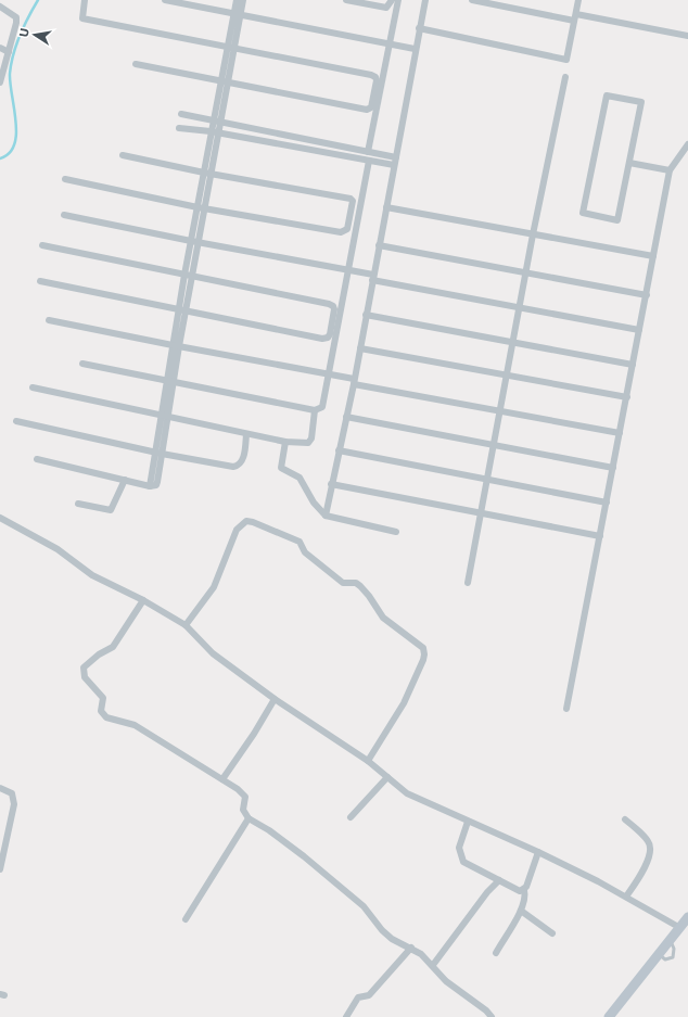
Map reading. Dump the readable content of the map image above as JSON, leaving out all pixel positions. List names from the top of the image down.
{
  "north": "left"
}
